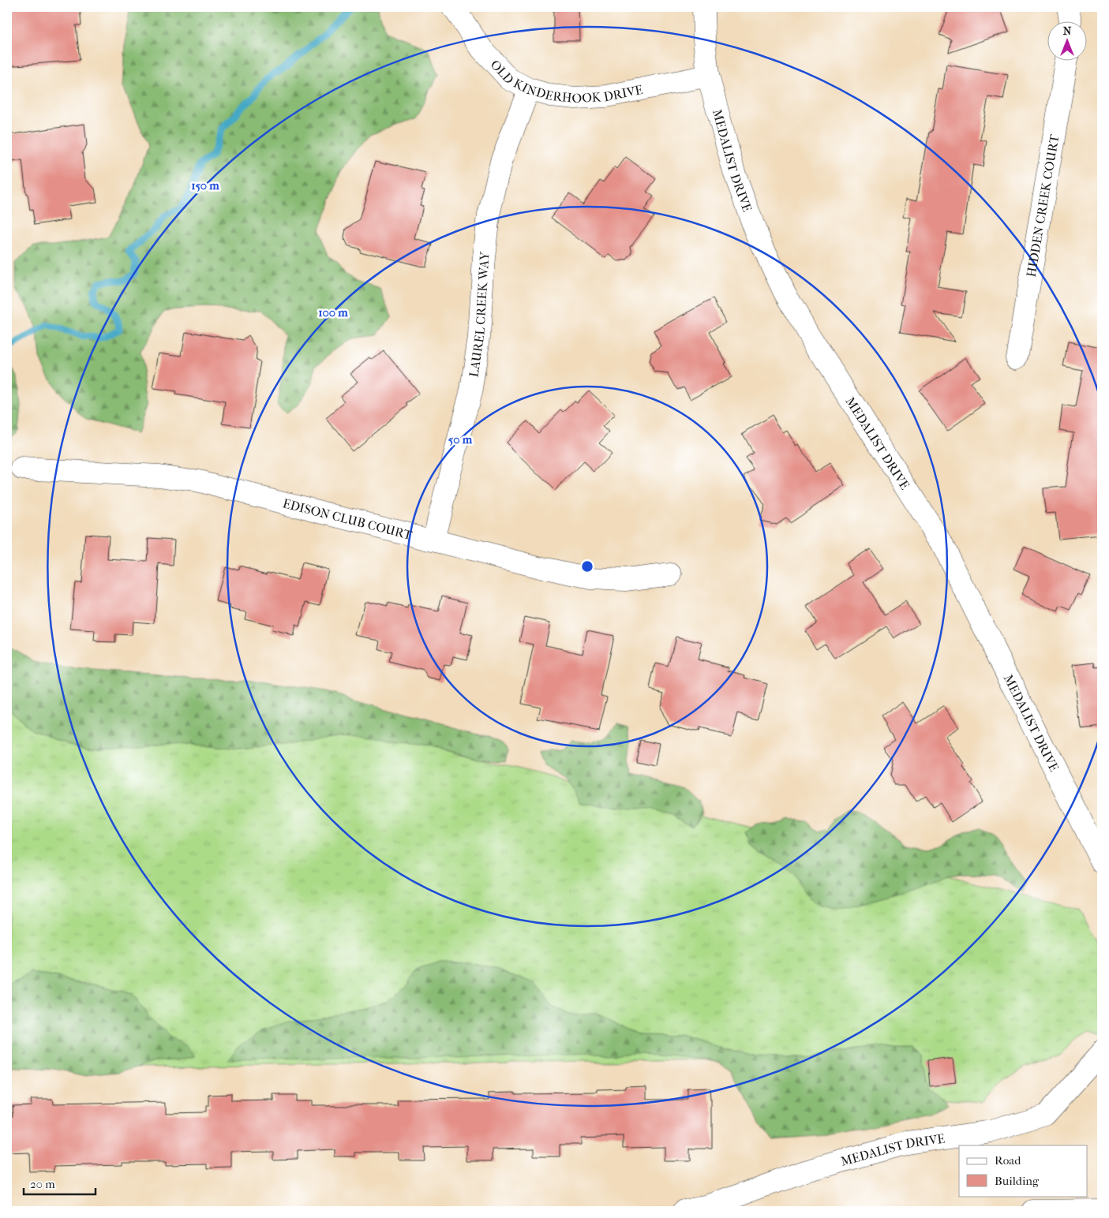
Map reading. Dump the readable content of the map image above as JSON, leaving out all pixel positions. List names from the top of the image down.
{
  "streets": {
    "street": [
      "OLD KINDERHOOK DRIVE",
      "MEDALIST DRIVE",
      "HIDDEN CREEK COURT",
      "LAUREL CREEK WAY",
      "EDISON CLUB COURT"
    ]
  },
  "crossings": [
    ["OLD KINDERHOOK DRIVE", "MEDALIST DRIVE"],
    ["OLD KINDERHOOK DRIVE", "LAUREL CREEK WAY"],
    ["LAUREL CREEK WAY", "EDISON CLUB COURT"]
  ],
  "legend": ["Road", "Building"],
  "scale_bar": "20 m",
  "north": "top",
  "rings": ["150 m", "100 m", "50 m"]
}
